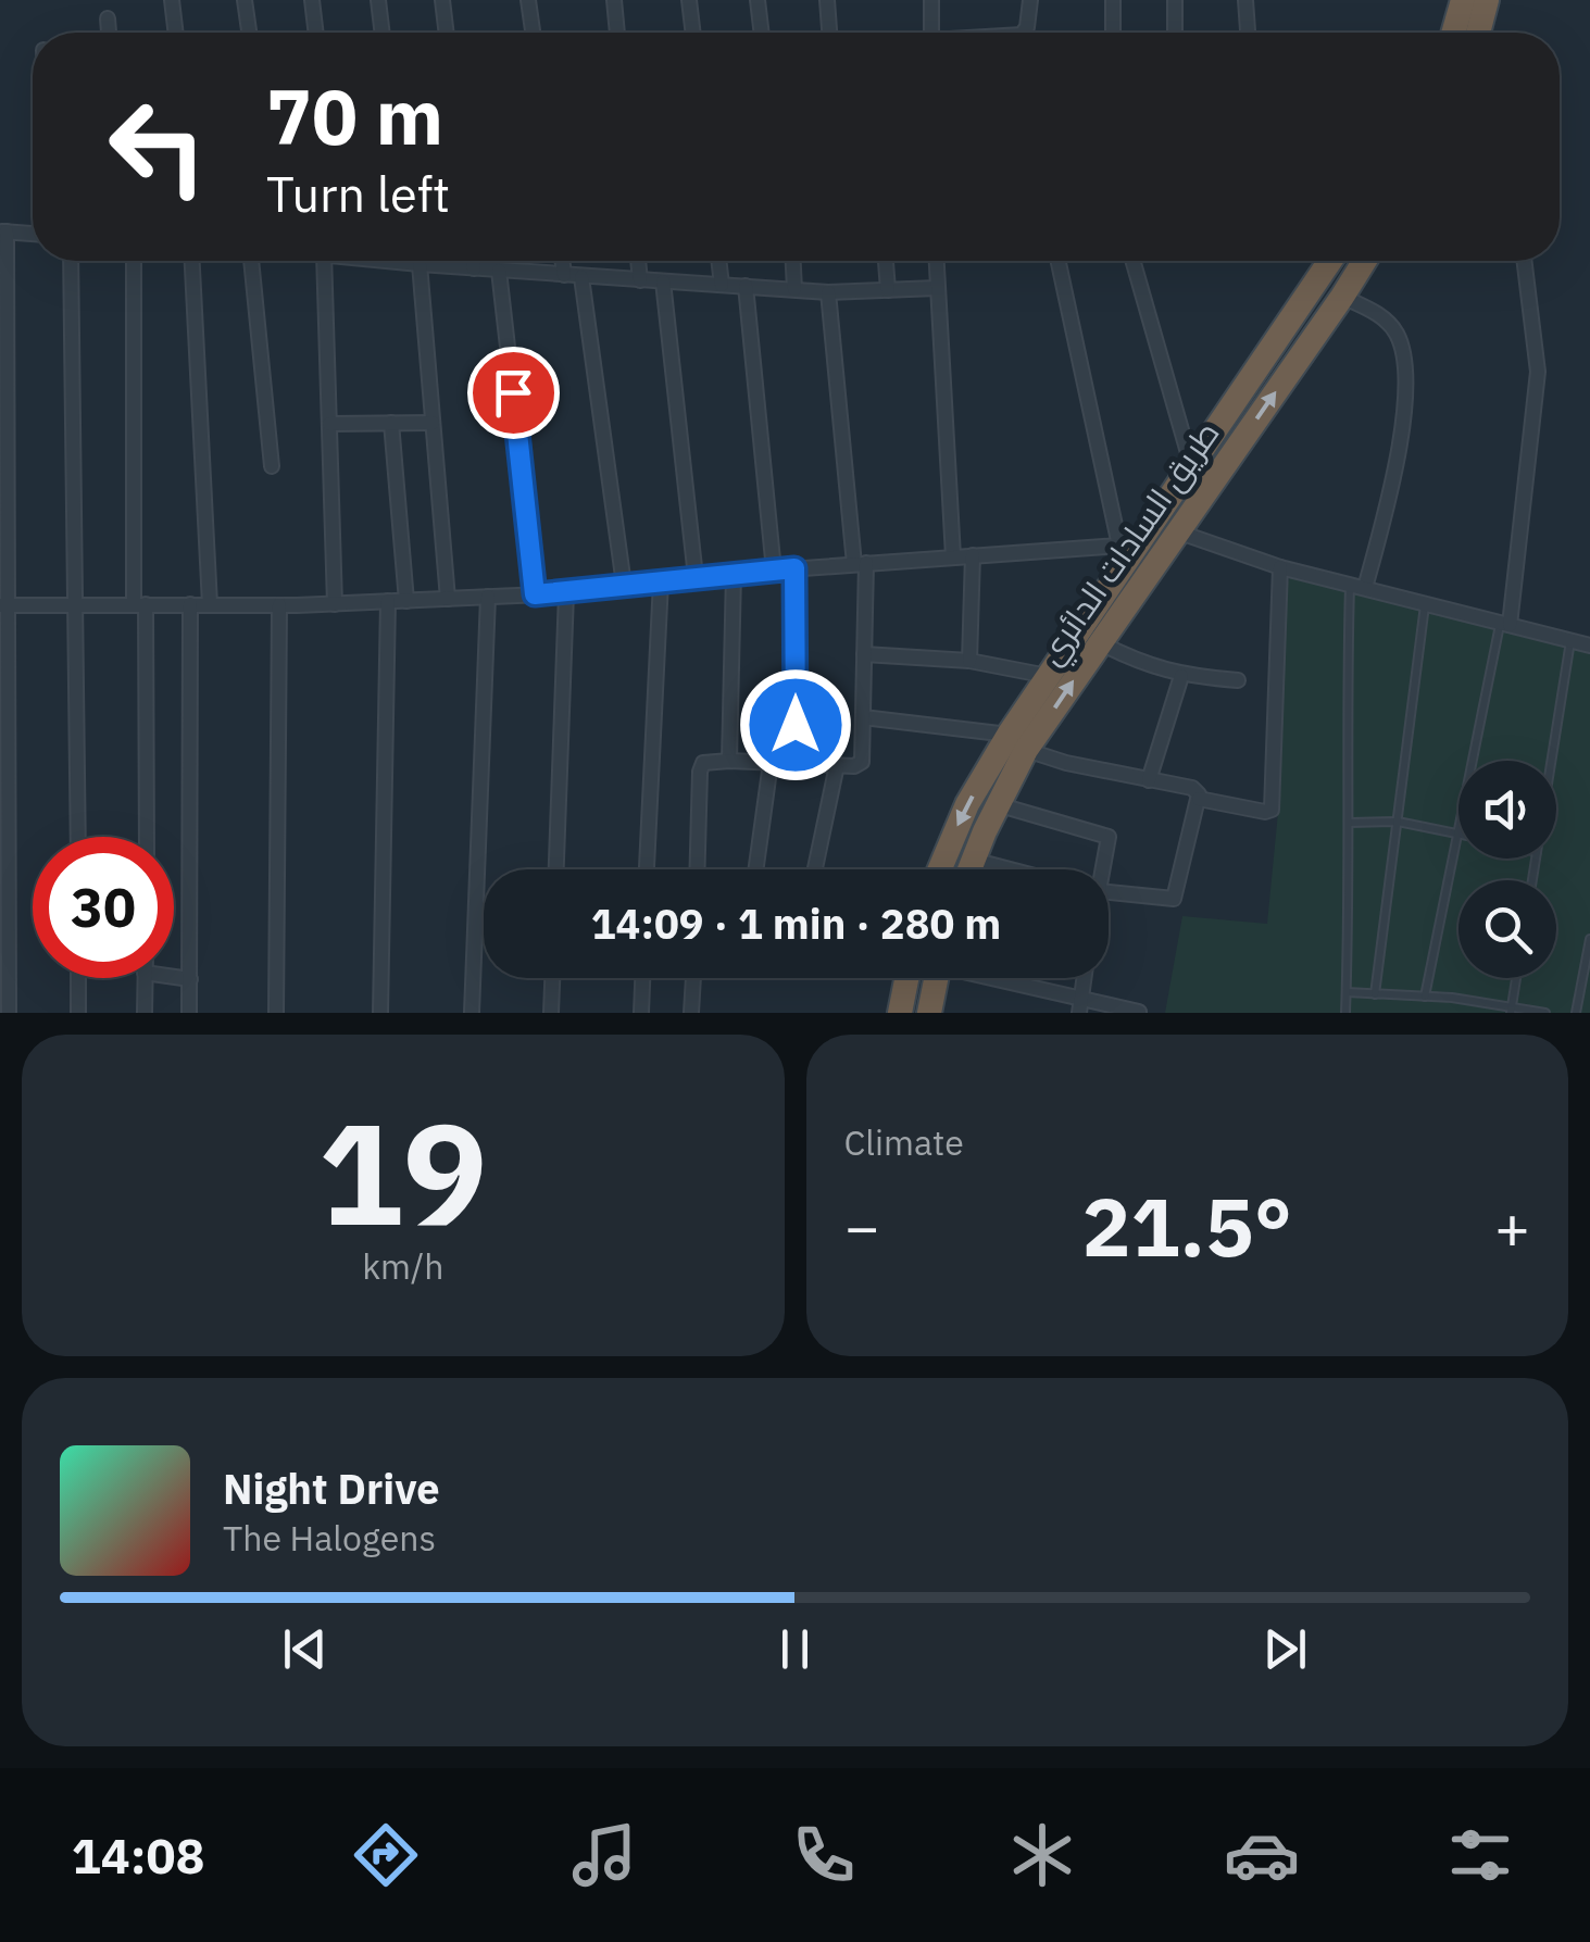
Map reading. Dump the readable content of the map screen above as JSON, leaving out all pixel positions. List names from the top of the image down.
{
  "streets": {
    "highway": ["طريق السادات الدائري"]
  },
  "page": {
    "turn": ["70 m", "Turn left"],
    "limit": "30",
    "trip": "14:09 · 1 min · 280 m",
    "tile": [
      ["19", "km/h"],
      "Climate"
    ],
    "heat": ["−", "21.5°", "+"],
    "song": ["Night Drive", "The Halogens"],
    "tabs": "14:08"
  }
}
